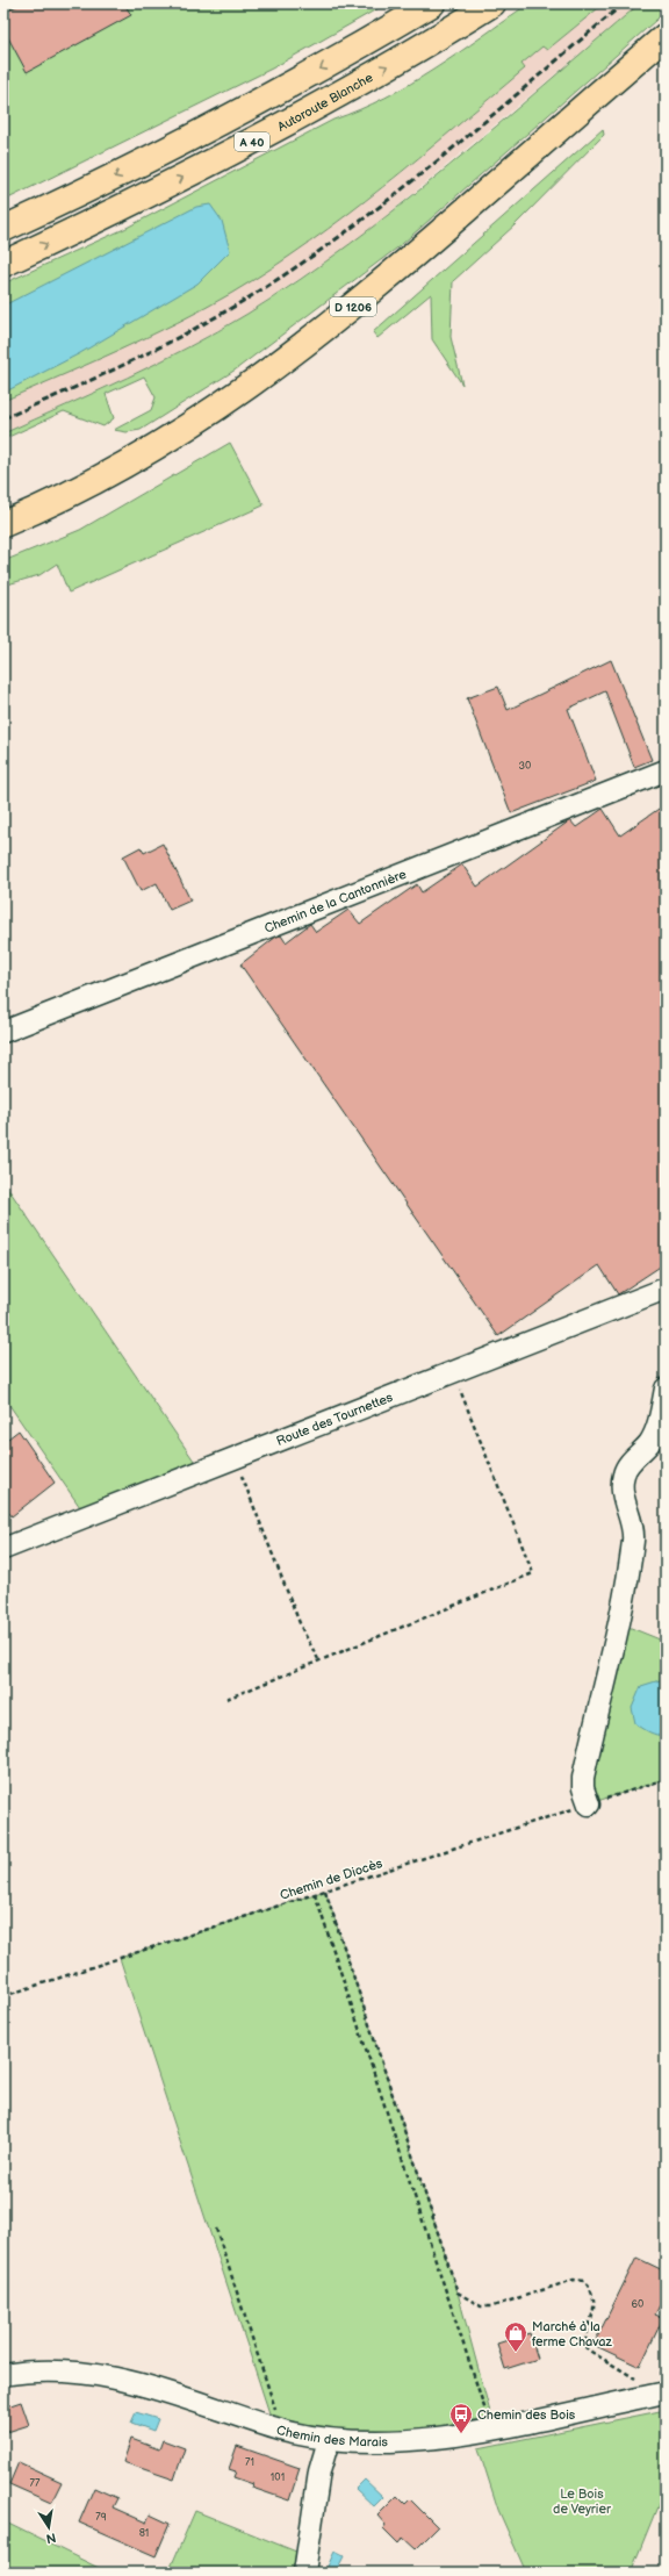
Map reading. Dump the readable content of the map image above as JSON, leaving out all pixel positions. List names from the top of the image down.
{
  "streets": {
    "main road": ["Autoroute Blanche", "A 40", "D 1206"],
    "street": ["Chemin de la Cantonnière", "Route des Tournettes", "Chemin des Marais"],
    "path": ["Chemin de Diocès"]
  },
  "parks": ["Le Bois de Veyrier"],
  "places": {
    "shop": ["Marché à la ferme Chavaz"],
    "bus stop": ["Chemin des Bois"]
  },
  "house_numbers": [
    "30",
    "60",
    "71",
    "101",
    "77",
    "79",
    "81"
  ],
  "north": "bottom"
}
